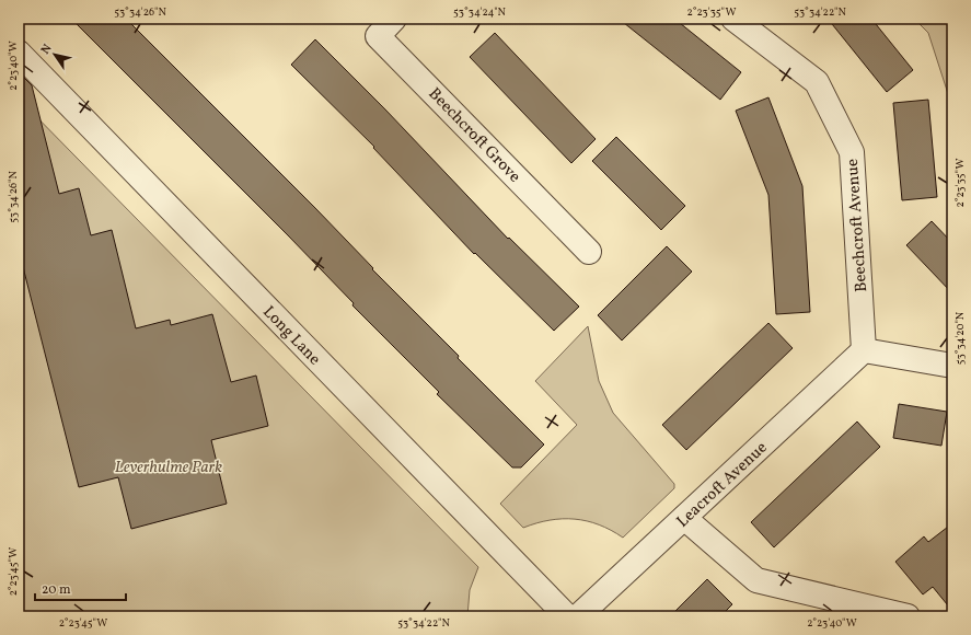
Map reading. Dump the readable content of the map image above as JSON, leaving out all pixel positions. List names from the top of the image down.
{
  "streets": {
    "street": [
      "Beechcroft Grove",
      "Beechcroft Avenue",
      "Long Lane",
      "Leacroft Avenue"
    ]
  },
  "crossings": [
    ["Beechcroft Avenue", "Leacroft Avenue"]
  ],
  "parks": ["Leverhulme Park"],
  "scale_bar": "20 m",
  "north": "top left",
  "coordinates": [
    "53°34'26\"N",
    "53°34'24\"N",
    "2°23'35\"W",
    "53°34'22\"N",
    "2°23'40\"W",
    "53°34'20\"N",
    "2°23'45\"W"
  ]
}
